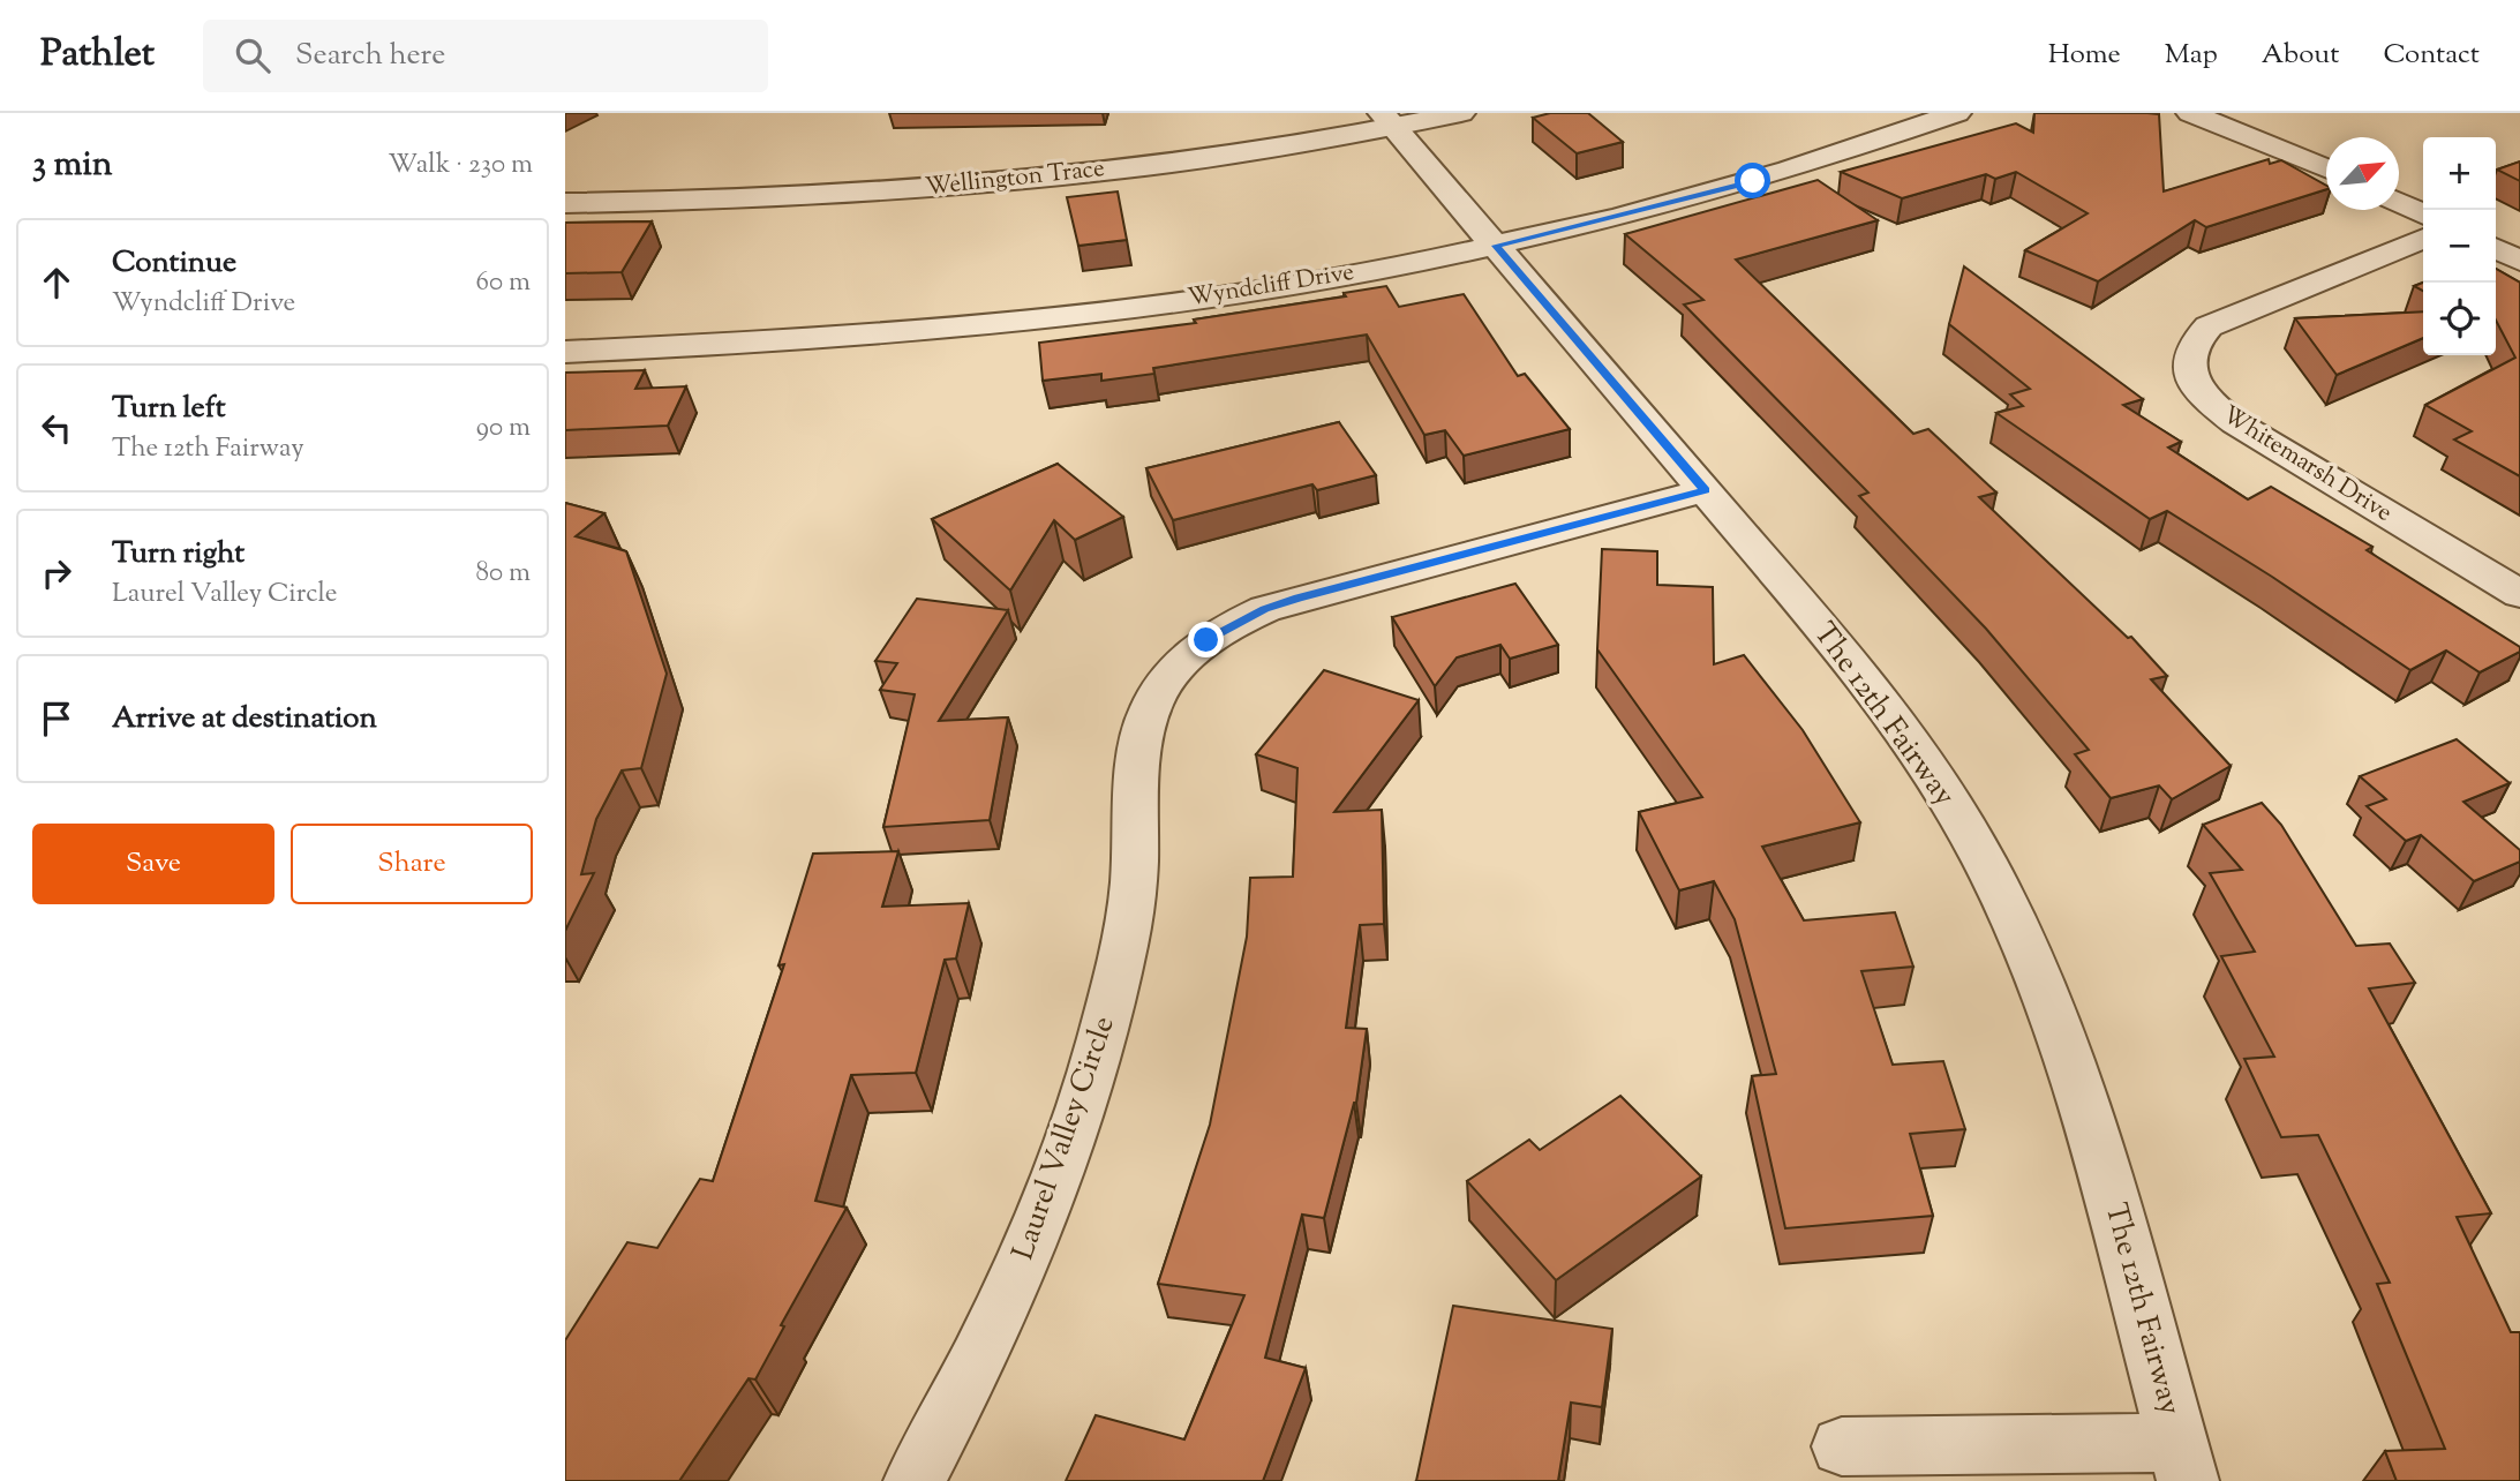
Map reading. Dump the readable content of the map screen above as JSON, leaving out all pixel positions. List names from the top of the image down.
{
  "streets": {
    "street": [
      "Wellington Trace",
      "Wyndcliff Drive",
      "Whitemarsh Drive",
      "The 12th Fairway",
      "Laurel Valley Circle"
    ]
  },
  "crossings": [
    ["Wellington Trace", "The 12th Fairway"],
    ["Wyndcliff Drive", "The 12th Fairway"],
    ["The 12th Fairway", "Laurel Valley Circle"]
  ],
  "north": "top right",
  "page": {
    "header": "Pathlet",
    "search": "Search here",
    "nav": [
      "Home",
      "Map",
      "About",
      "Contact"
    ],
    "heading": ["3 min", "Walk · 230 m"],
    "map_buttons": ["+", "−"],
    "list": [
      ["Continue", "Wyndcliff Drive", "60 m"],
      ["Turn left", "The 12th Fairway", "90 m"],
      ["Turn right", "Laurel Valley Circle", "80 m"],
      "Arrive at destination"
    ],
    "buttons": ["Save", "Share"]
  }
}
